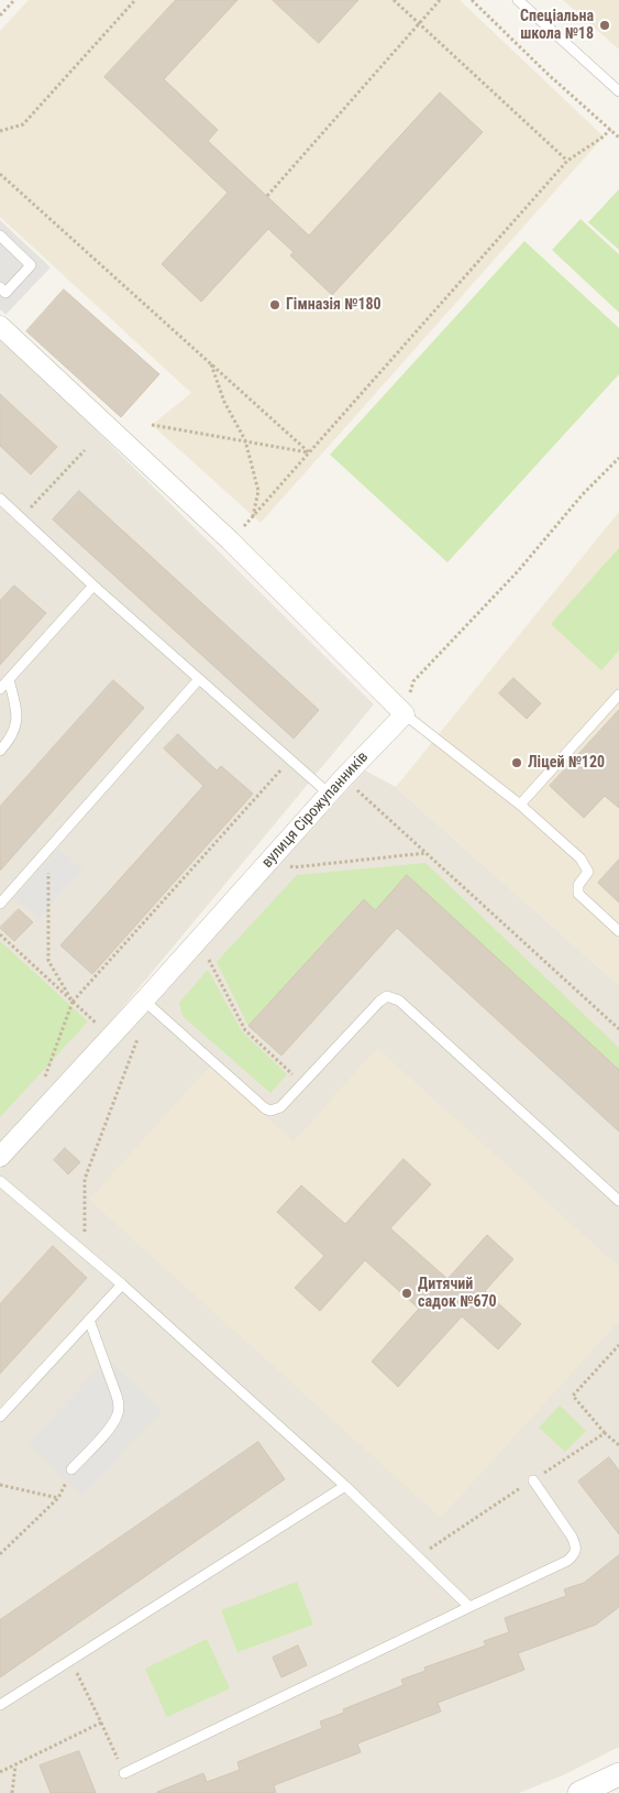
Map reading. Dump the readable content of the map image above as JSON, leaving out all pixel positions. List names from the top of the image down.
{
  "streets": {
    "street": ["вулиця Сірожупанників"]
  },
  "places": [
    "Спеціальна школа №18",
    "Гімназія №180",
    "Ліцей №120",
    "Дитячий садок №670"
  ]
}
